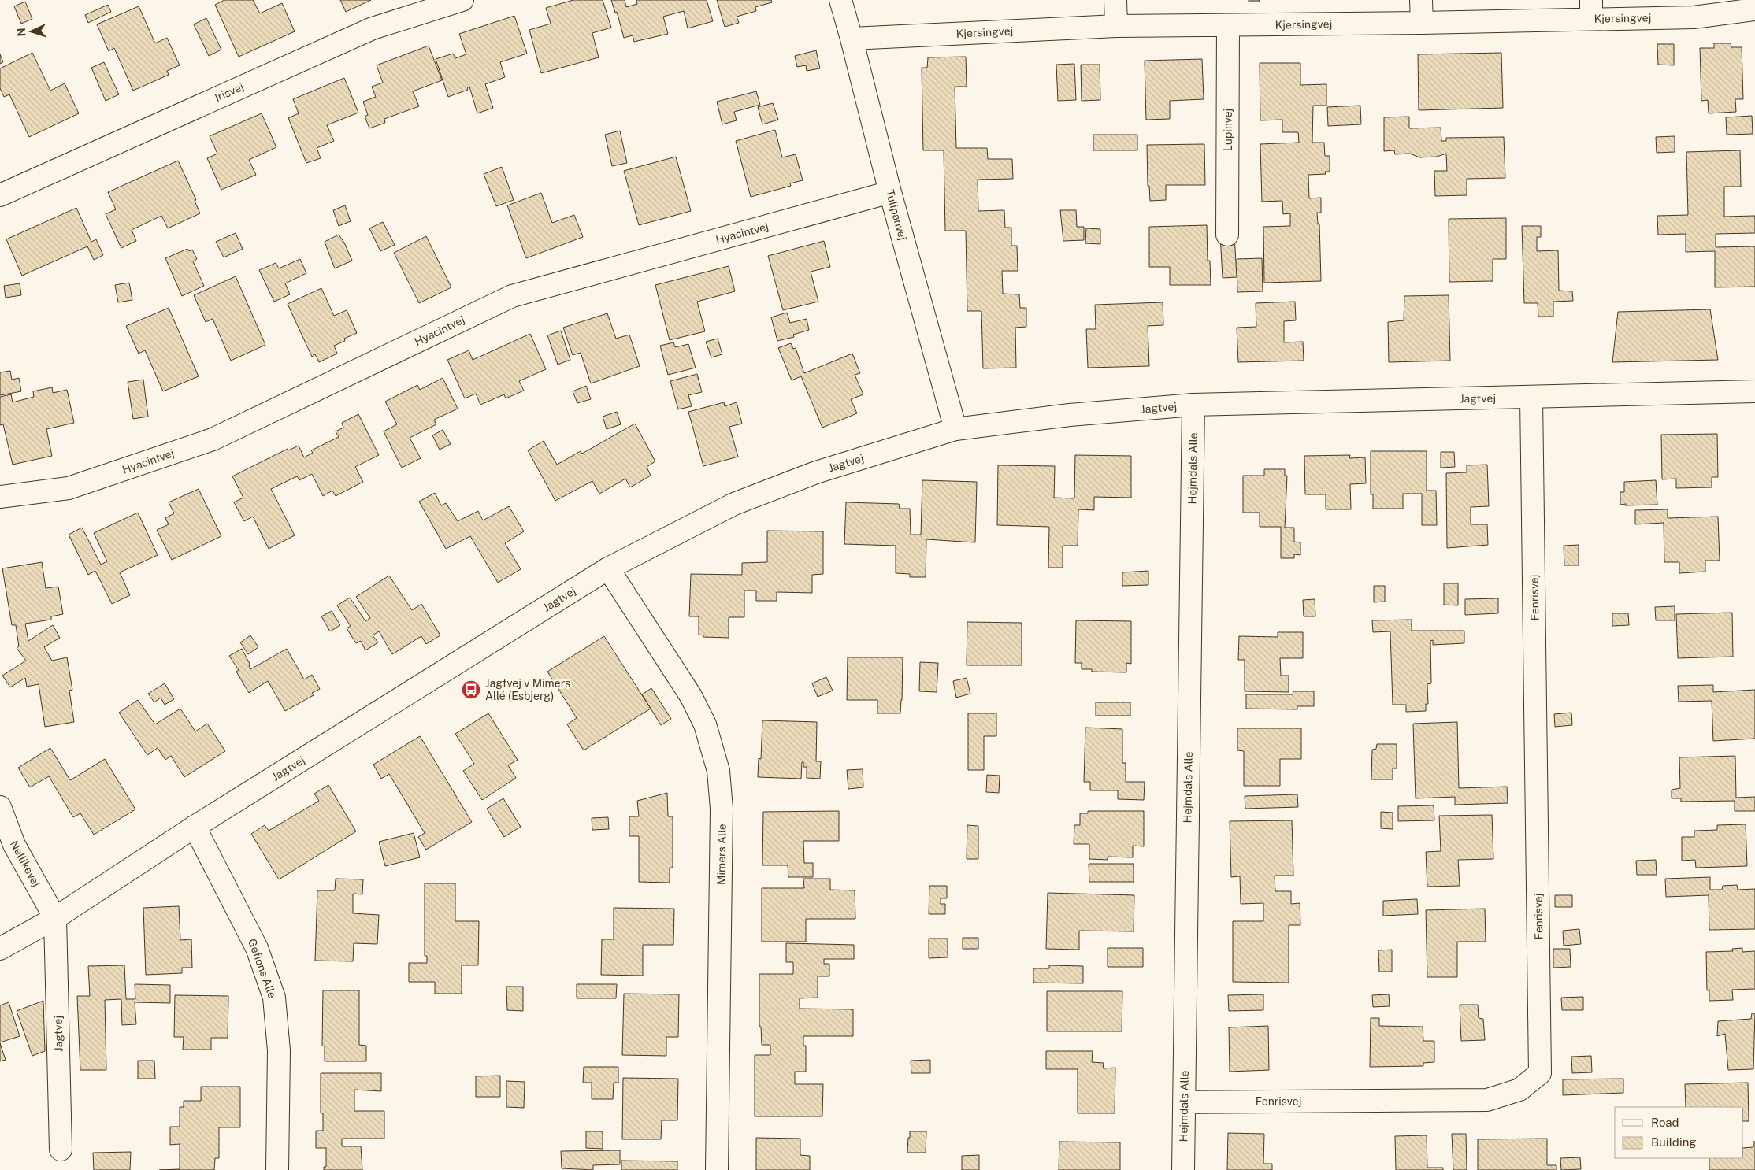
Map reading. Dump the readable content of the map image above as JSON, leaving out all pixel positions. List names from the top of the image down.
{
  "streets": {
    "street": [
      "Kjersingvej",
      "Irisvej",
      "Lupinvej",
      "Tulipanvej",
      "Hyacintvej",
      "Jagtvej",
      "Hejmdals Alle",
      "Fenrisvej",
      "Mimers Alle",
      "Nellikevej",
      "Gefions Alle"
    ]
  },
  "crossings": [
    ["Kjersingvej", "Lupinvej"],
    ["Kjersingvej", "Tulipanvej"],
    ["Tulipanvej", "Hyacintvej"],
    ["Tulipanvej", "Jagtvej"],
    ["Jagtvej", "Hejmdals Alle"],
    ["Jagtvej", "Fenrisvej"],
    ["Jagtvej", "Mimers Alle"],
    ["Jagtvej", "Nellikevej"],
    ["Jagtvej", "Gefions Alle"],
    ["Hejmdals Alle", "Fenrisvej"]
  ],
  "places": {
    "bus stop": ["Jagtvej v Mimers Allé (Esbjerg)"]
  },
  "legend": ["Road", "Building"],
  "north": "left"
}
